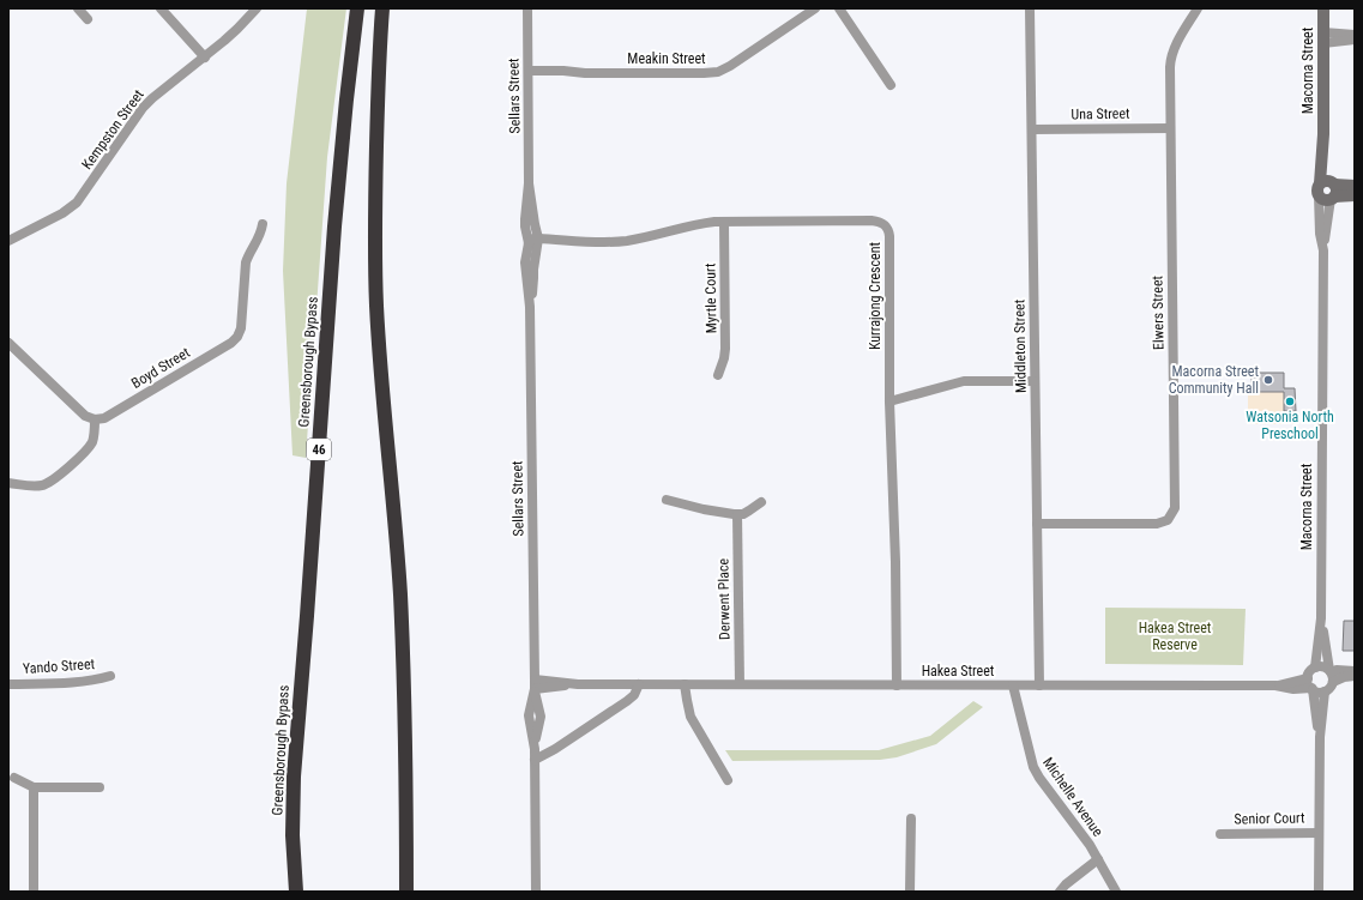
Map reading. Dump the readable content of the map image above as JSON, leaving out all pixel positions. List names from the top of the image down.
{
  "streets": {
    "highway": ["Greensborough Bypass", "46"],
    "street": [
      "Meakin Street",
      "Macorna Street",
      "Sellars Street",
      "Una Street",
      "Kempston Street",
      "Kurrajong Crescent",
      "Myrtle Court",
      "Elwers Street",
      "Middleton Street",
      "Boyd Street",
      "Derwent Place",
      "Yando Street",
      "Hakea Street",
      "Michelle Avenue",
      "Senior Court"
    ]
  },
  "crossings": [
    ["Meakin Street", "Sellars Street"],
    ["Macorna Street", "Hakea Street"],
    ["Sellars Street", "Kurrajong Crescent"],
    ["Sellars Street", "Hakea Street"],
    ["Una Street", "Elwers Street"],
    ["Una Street", "Middleton Street"],
    ["Kurrajong Crescent", "Myrtle Court"],
    ["Kurrajong Crescent", "Hakea Street"],
    ["Elwers Street", "Middleton Street"],
    ["Middleton Street", "Hakea Street"],
    ["Derwent Place", "Hakea Street"],
    ["Hakea Street", "Michelle Avenue"]
  ],
  "parks": ["Hakea Street Reserve"],
  "places": ["Macorna Street Community Hall", "Watsonia North Preschool"]
}
